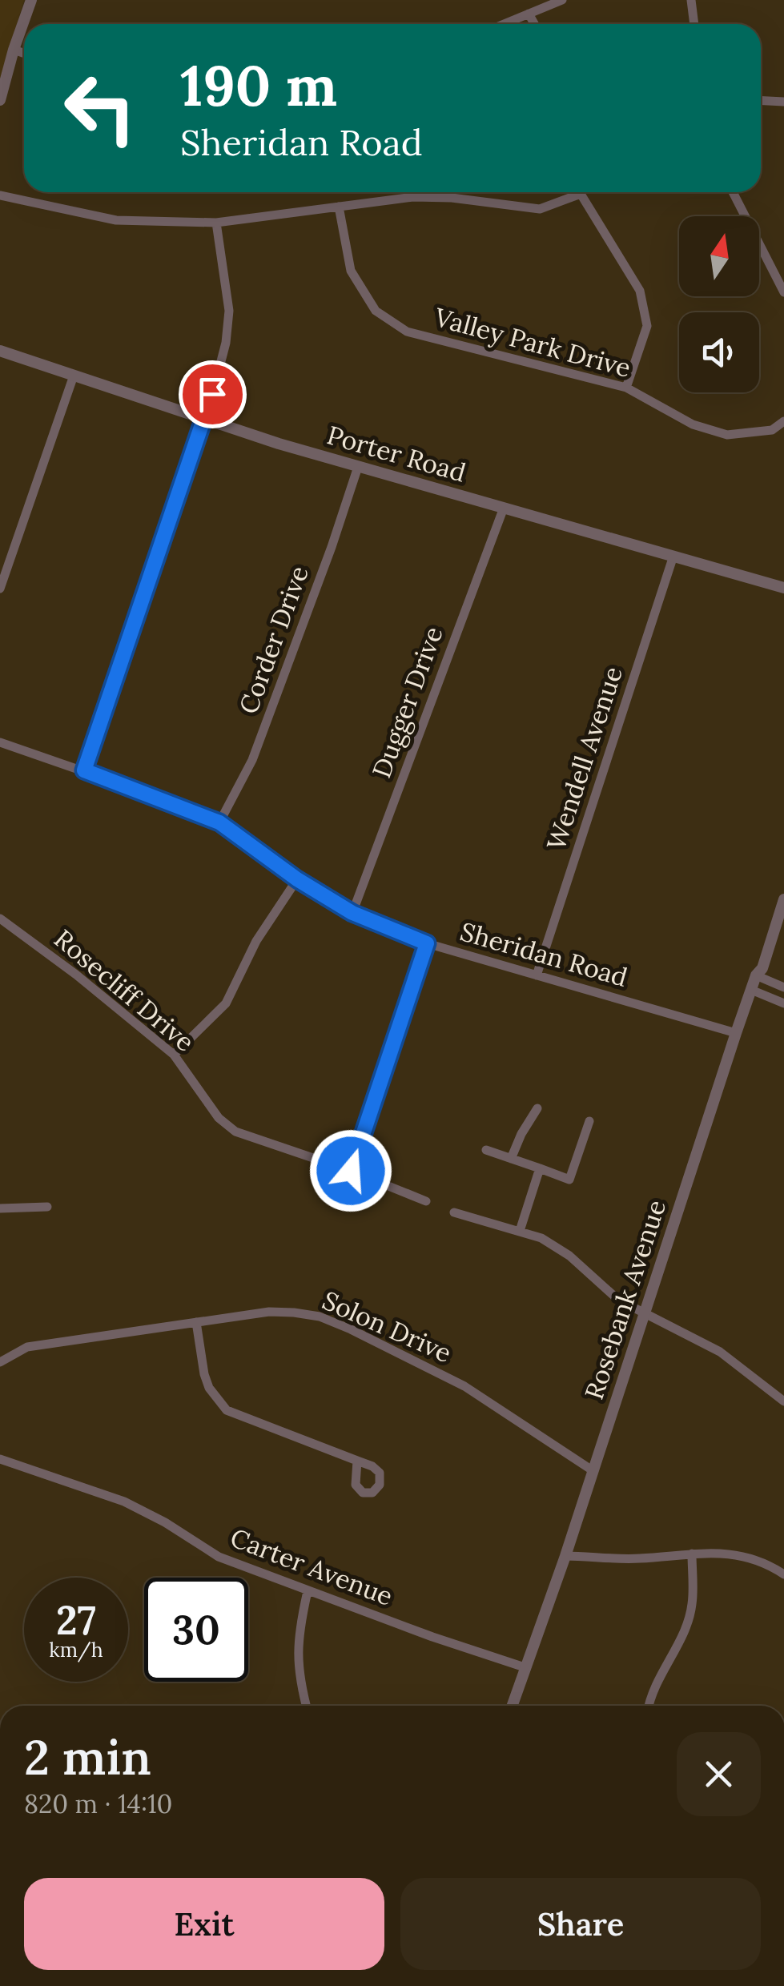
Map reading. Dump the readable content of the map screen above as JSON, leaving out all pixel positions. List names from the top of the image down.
{
  "streets": {
    "street": [
      "Valley Park Drive",
      "Porter Road",
      "Corder Drive",
      "Dugger Drive",
      "Wendell Avenue",
      "Sheridan Road",
      "Rosecliff Drive",
      "Rosebank Avenue",
      "Solon Drive",
      "Carter Avenue"
    ]
  },
  "crossings": [
    ["Porter Road", "Corder Drive"],
    ["Porter Road", "Dugger Drive"],
    ["Porter Road", "Wendell Avenue"],
    ["Corder Drive", "Sheridan Road"],
    ["Dugger Drive", "Sheridan Road"],
    ["Wendell Avenue", "Sheridan Road"],
    ["Sheridan Road", "Rosebank Avenue"],
    ["Rosebank Avenue", "Solon Drive"],
    ["Rosebank Avenue", "Carter Avenue"]
  ],
  "north": "top",
  "page": {
    "turn": ["190 m", "Sheridan Road"],
    "speed": "27 km/h",
    "limit": "30",
    "heading": ["2 min", "820 m · 14:10"],
    "buttons": ["Exit", "Share"]
  }
}
